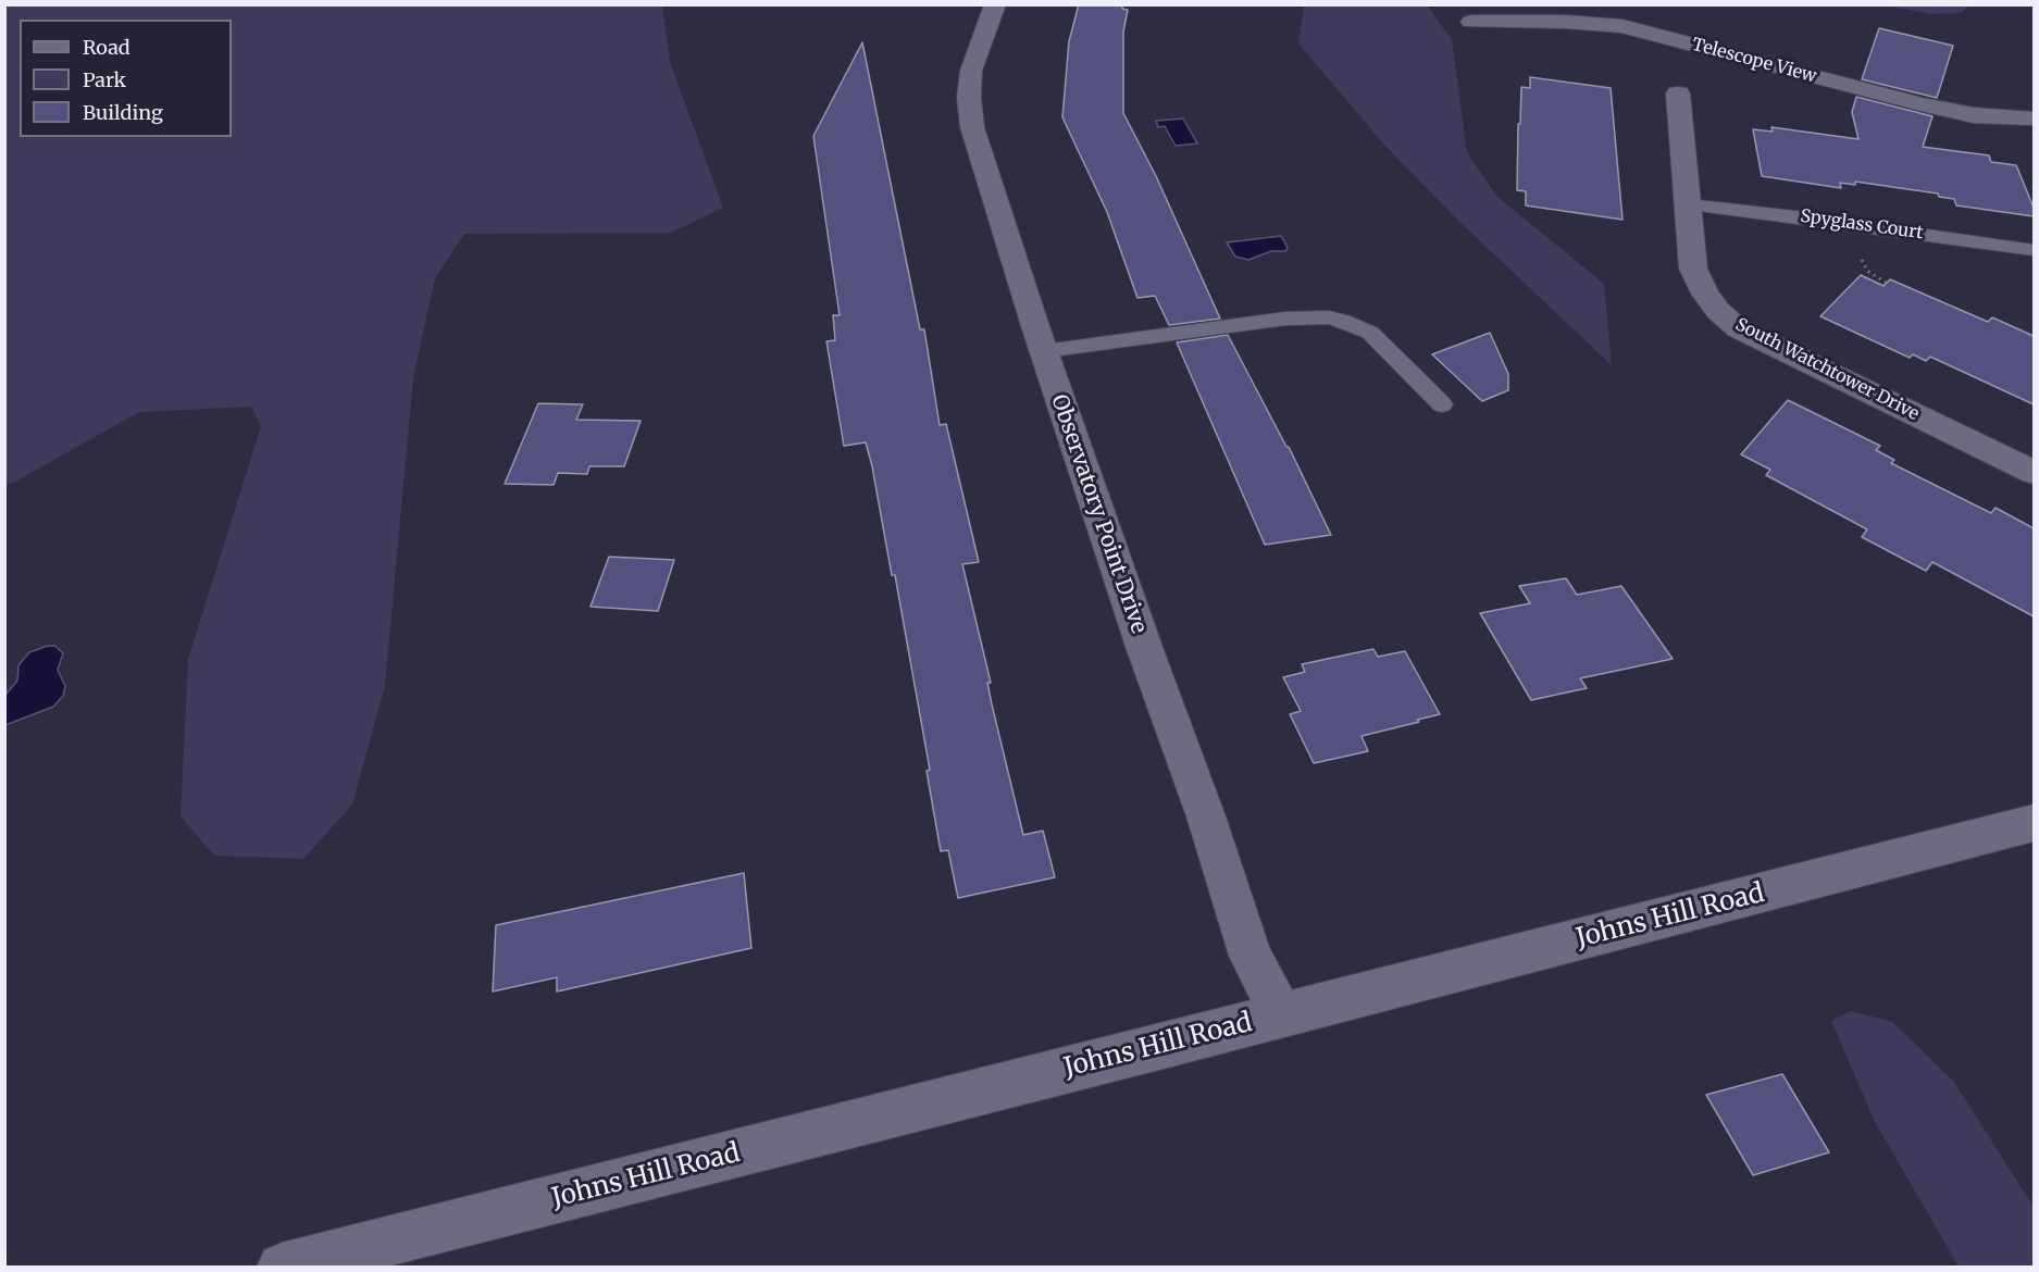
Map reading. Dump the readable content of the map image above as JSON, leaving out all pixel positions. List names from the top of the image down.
{
  "streets": {
    "street": [
      "Telescope View",
      "South Watchtower Drive",
      "Observatory Point Drive",
      "Johns Hill Road"
    ],
    "lane": ["Spyglass Court"]
  },
  "crossings": [
    ["Spyglass Court", "South Watchtower Drive"],
    ["Observatory Point Drive", "Johns Hill Road"]
  ],
  "legend": ["Road", "Park", "Building"]
}
